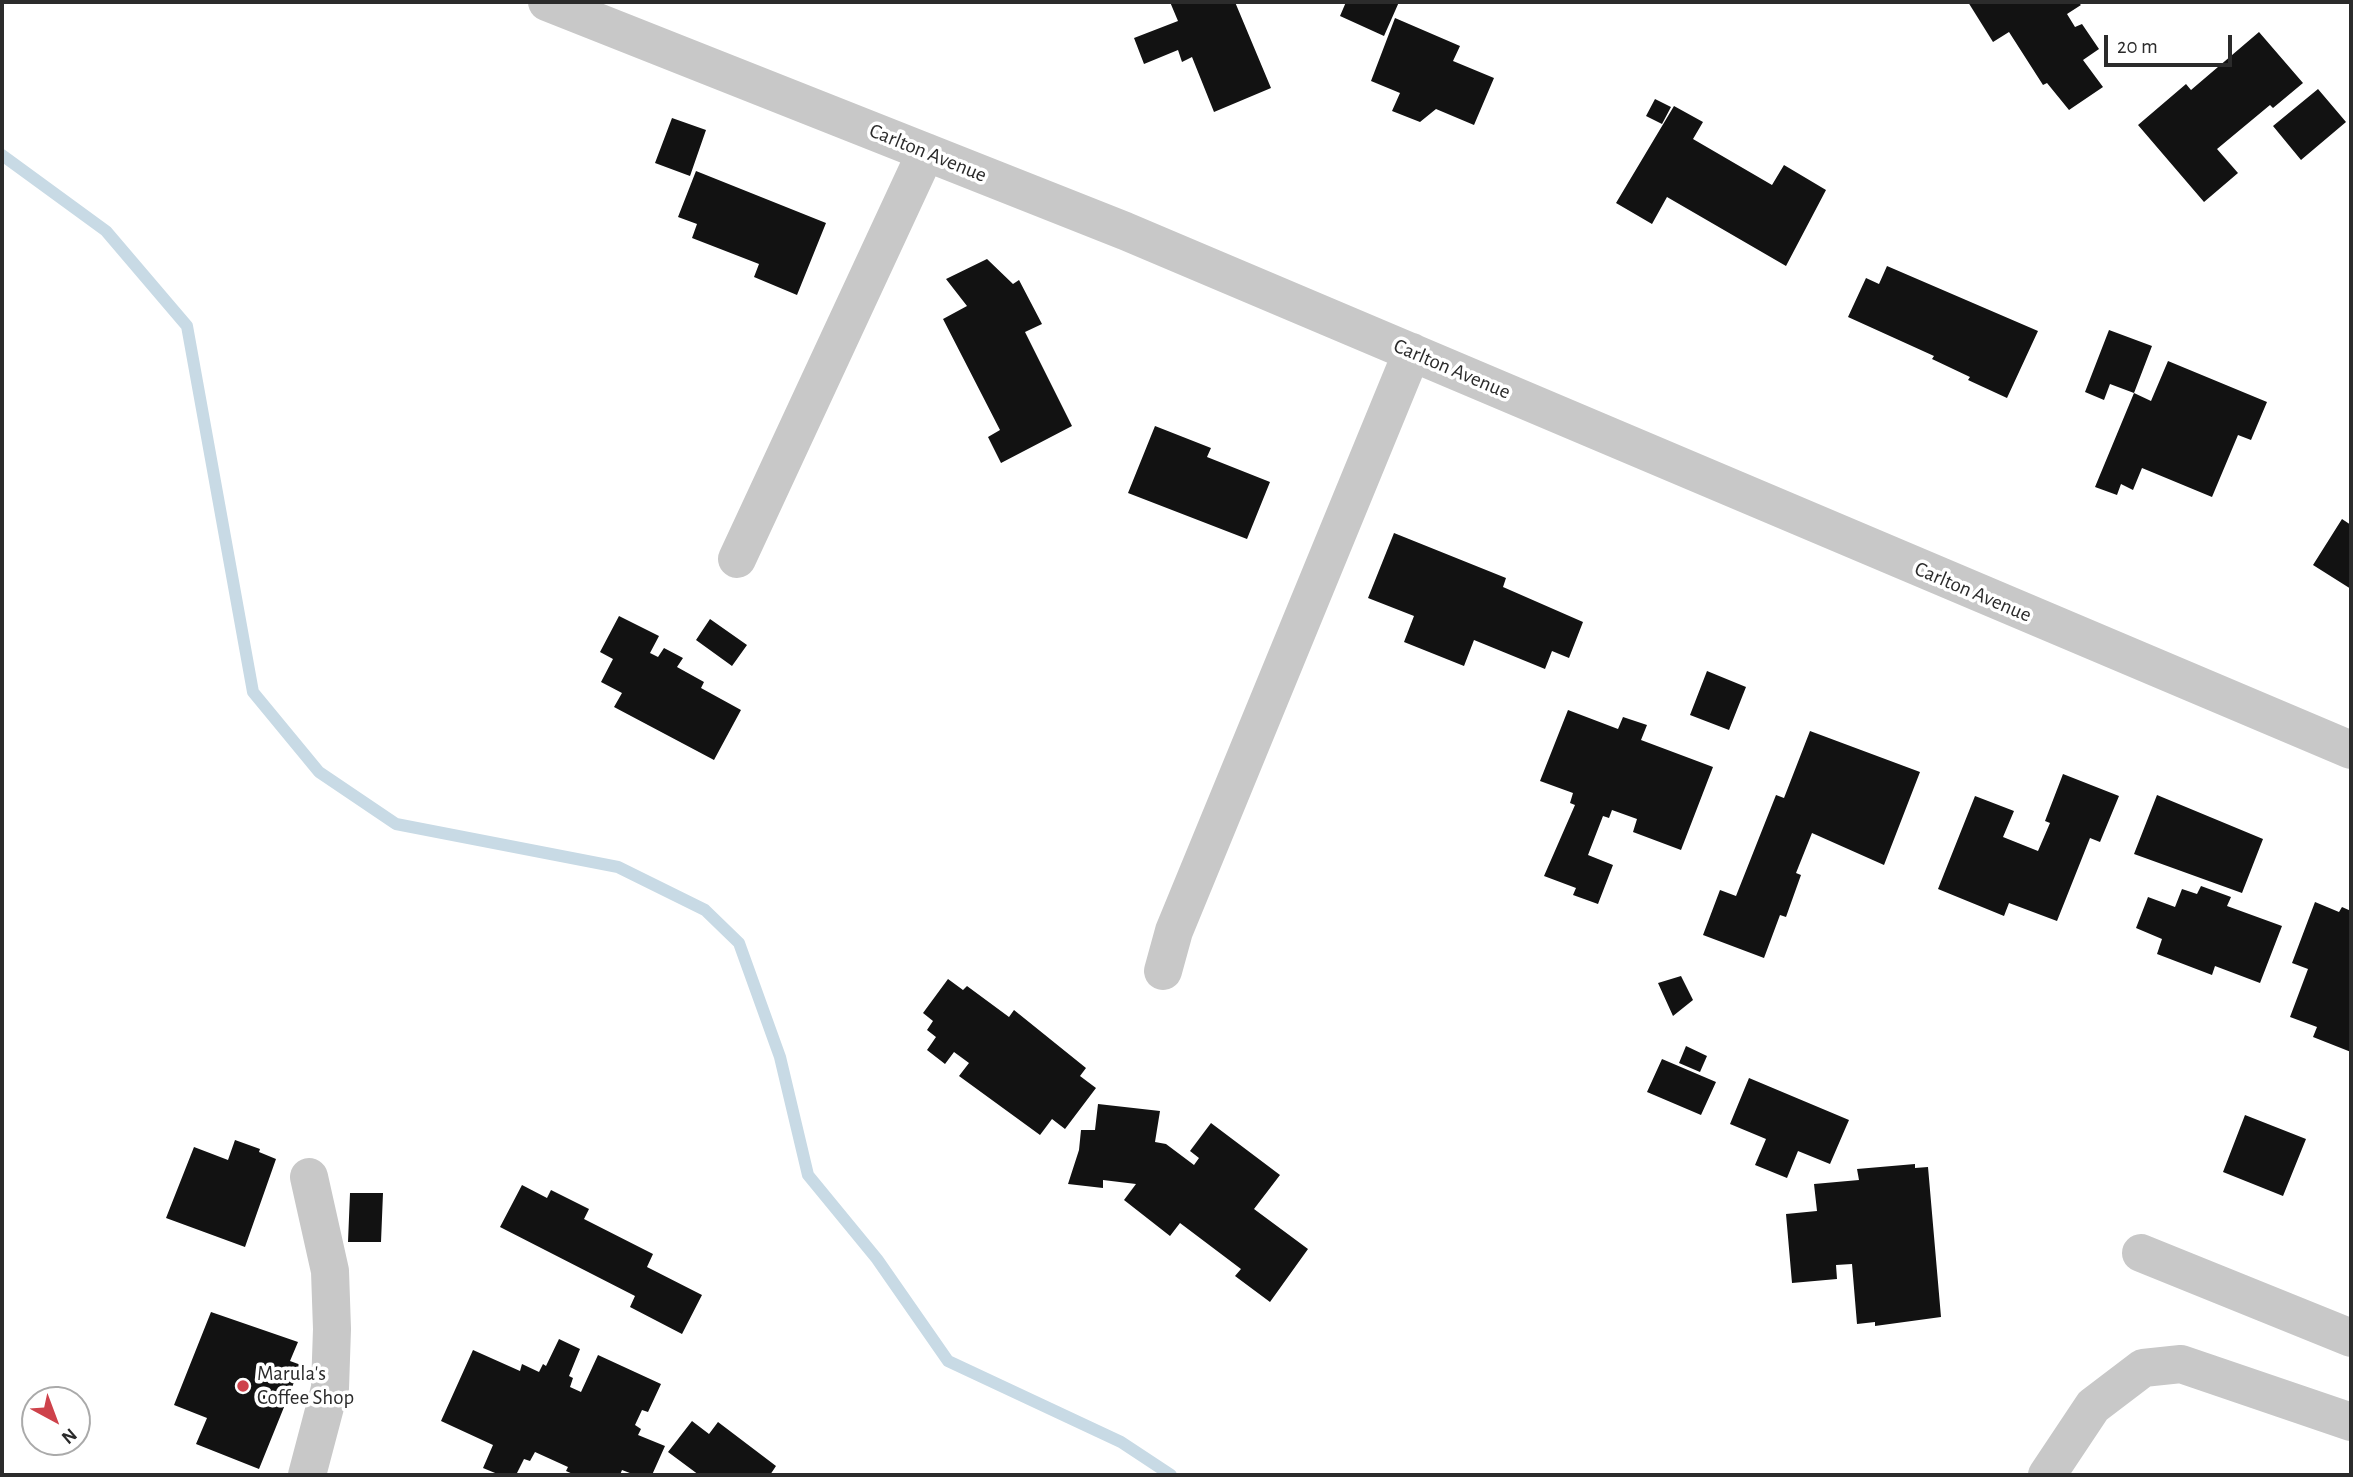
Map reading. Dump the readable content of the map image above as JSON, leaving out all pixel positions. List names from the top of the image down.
{
  "streets": {
    "street": ["Carlton Avenue"]
  },
  "places": ["Marula's Coffee Shop"],
  "scale_bar": "20 m",
  "north": "bottom right"
}
